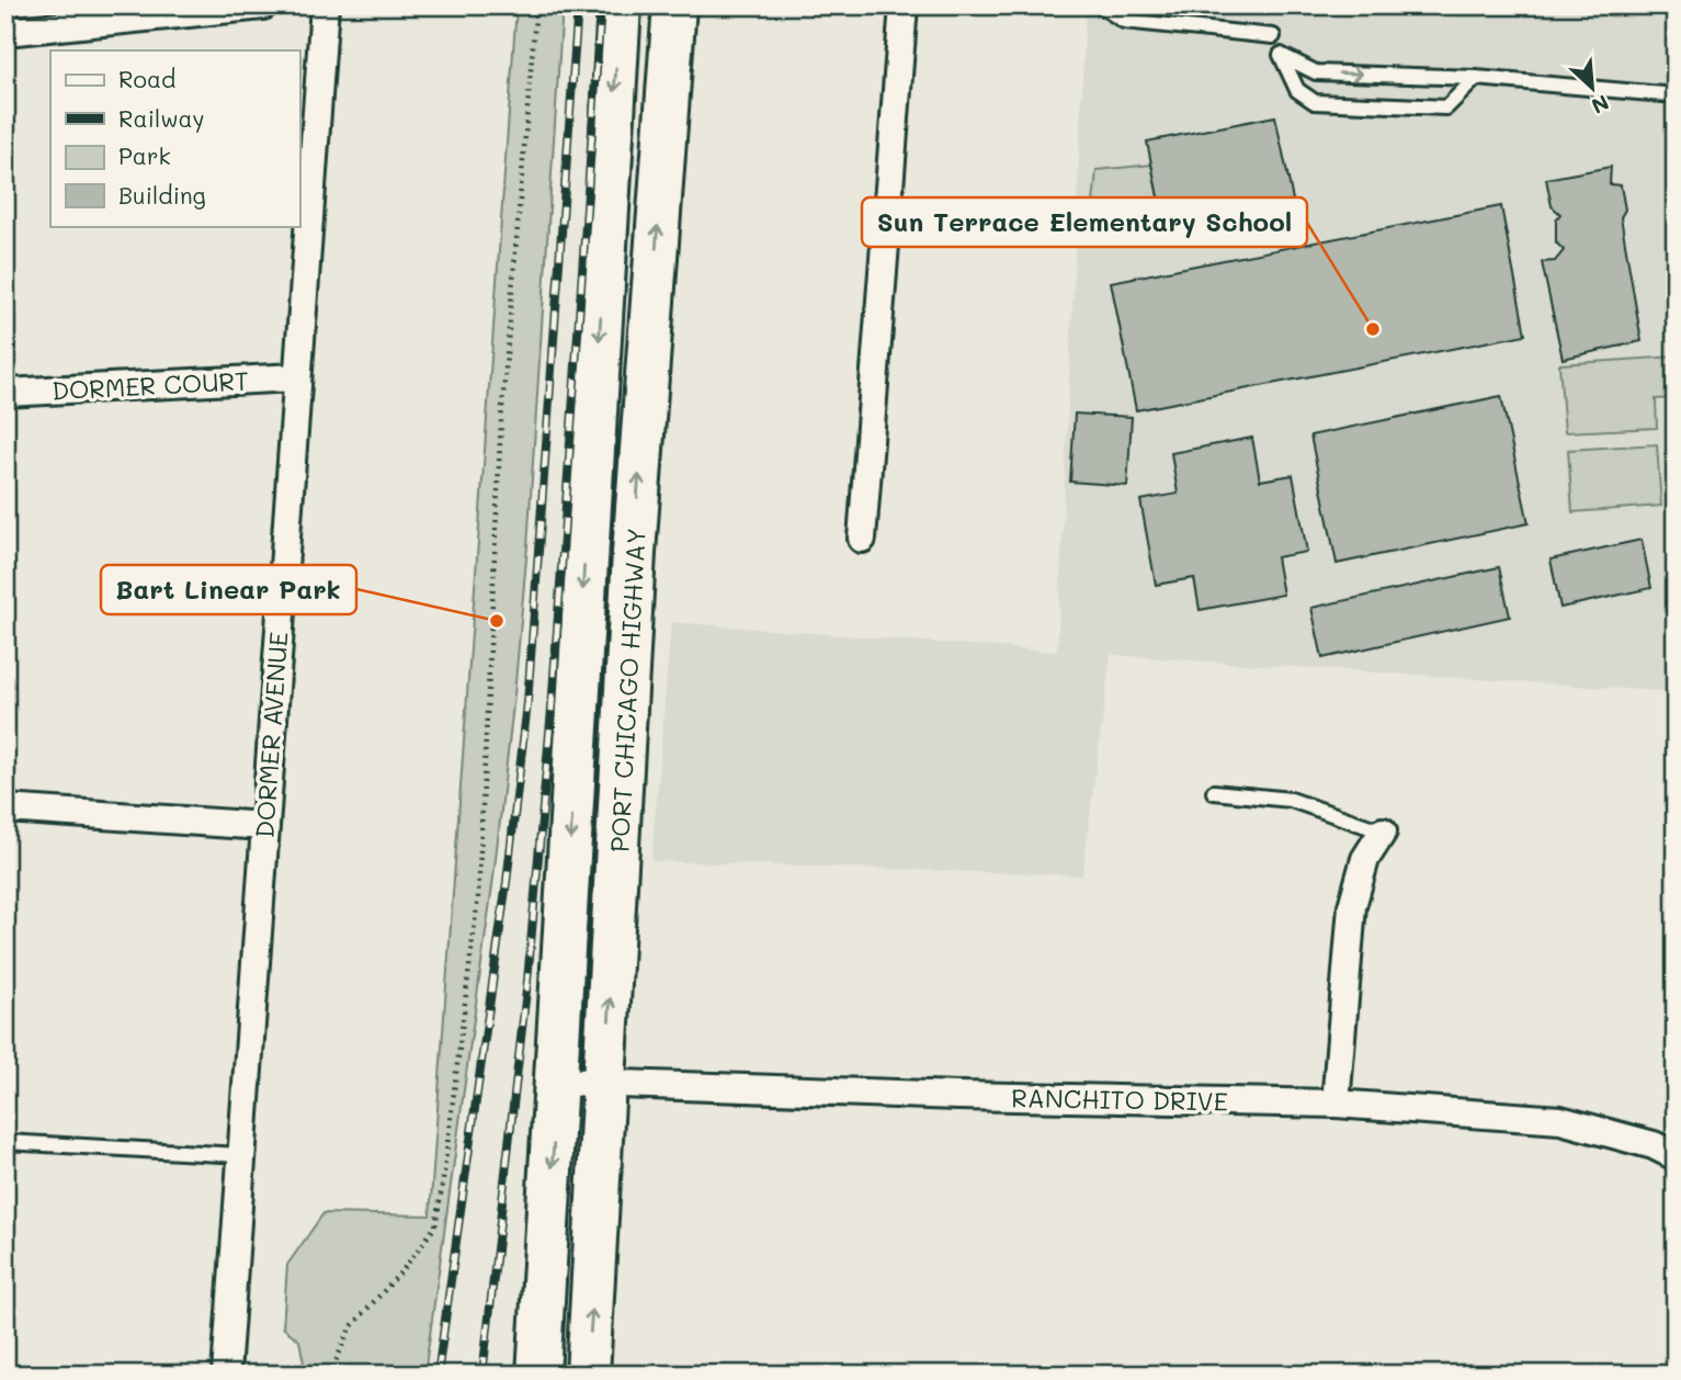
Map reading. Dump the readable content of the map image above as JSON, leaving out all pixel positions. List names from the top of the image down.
{
  "streets": {
    "main road": ["PORT CHICAGO HIGHWAY"],
    "street": ["DORMER COURT", "DORMER AVENUE", "RANCHITO DRIVE"]
  },
  "crossings": [
    ["DORMER COURT", "DORMER AVENUE"],
    ["PORT CHICAGO HIGHWAY", "RANCHITO DRIVE"]
  ],
  "places": ["Sun Terrace Elementary School", "Bart Linear Park"],
  "legend": [
    "Road",
    "Railway",
    "Park",
    "Building"
  ],
  "north": "bottom right"
}
